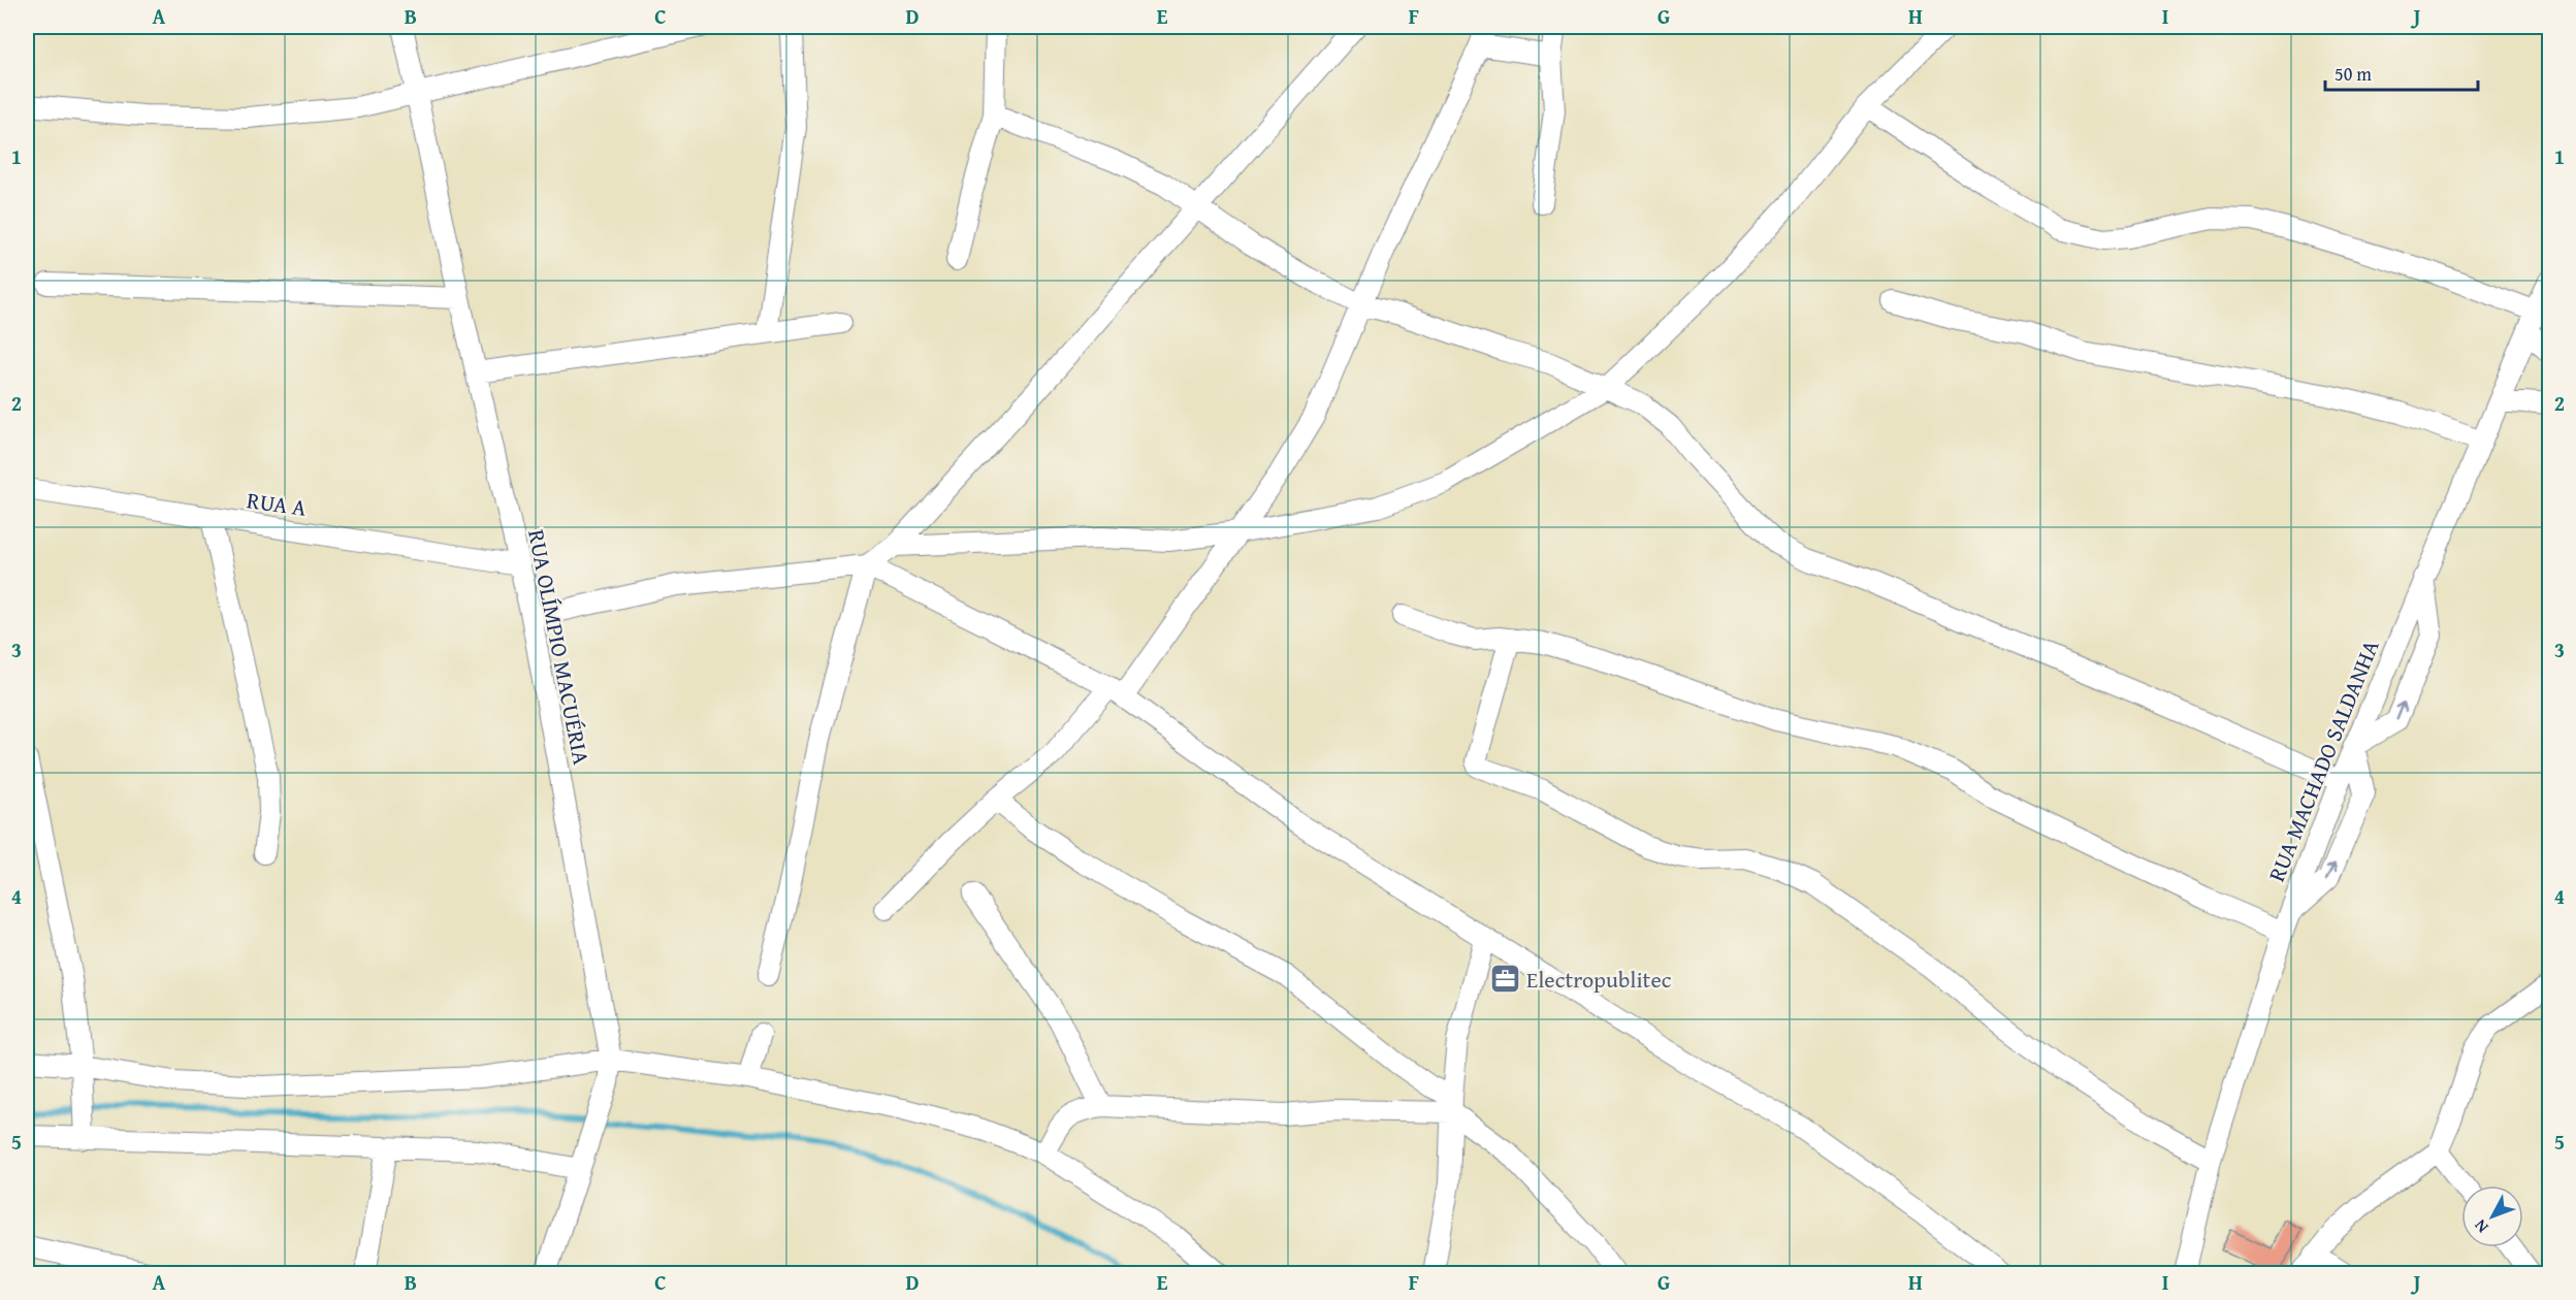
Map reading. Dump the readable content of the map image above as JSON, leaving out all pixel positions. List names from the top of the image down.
{
  "streets": {
    "street": ["RUA A", "RUA OLÍMPIO MACUÉRIA", "RUA MACHADO SALDANHA"]
  },
  "crossings": [
    ["RUA A", "RUA OLÍMPIO MACUÉRIA"]
  ],
  "places": {
    "office": ["Electropublitec"]
  },
  "scale_bar": "50 m",
  "north": "bottom left",
  "grid": {
    "columns": [
      "A",
      "B",
      "C",
      "D",
      "E",
      "F",
      "G",
      "H",
      "I",
      "J"
    ],
    "rows": [
      "1",
      "2",
      "3",
      "4",
      "5"
    ]
  }
}
